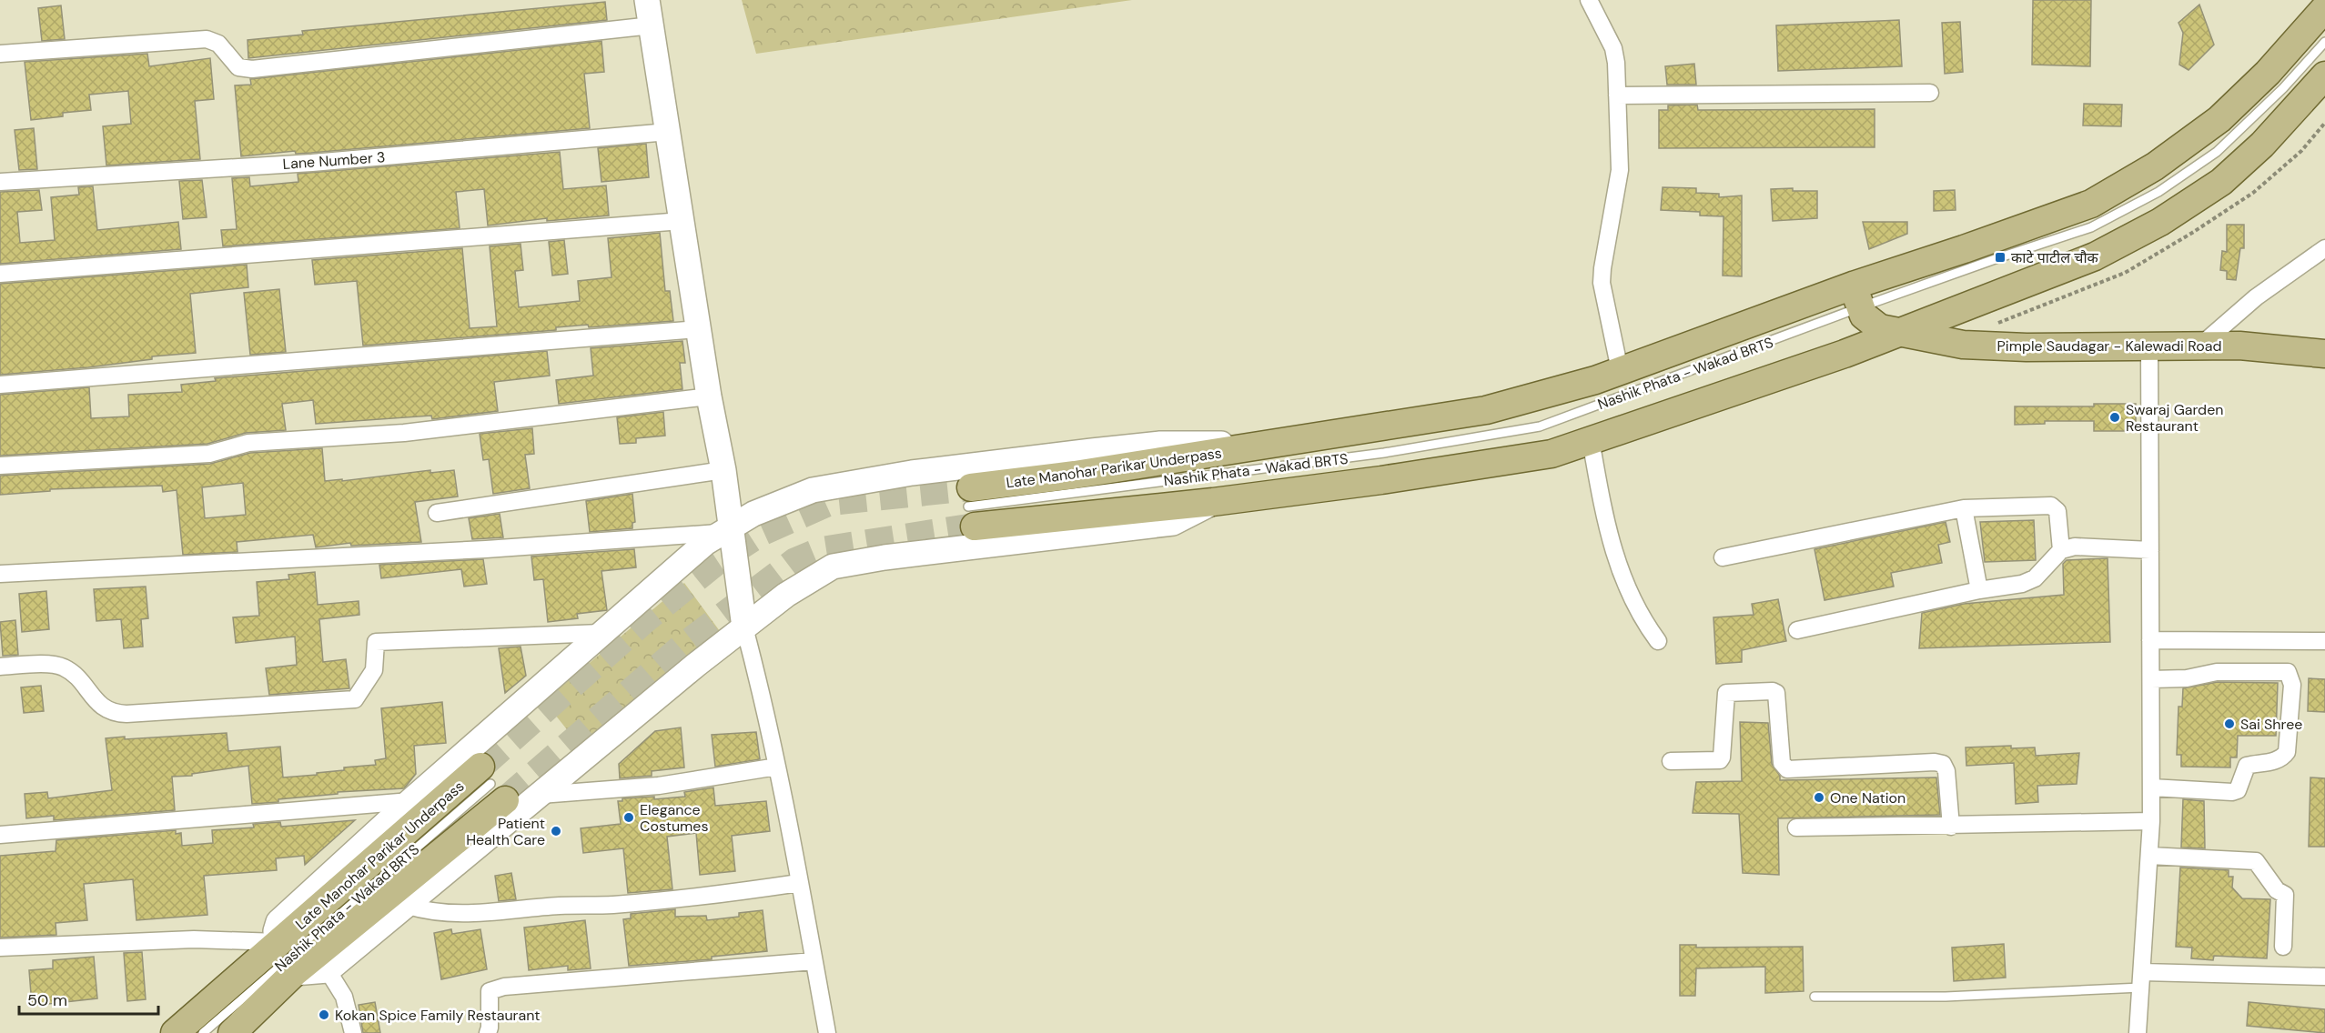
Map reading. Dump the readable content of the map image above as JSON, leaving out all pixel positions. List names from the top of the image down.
{
  "streets": {
    "main road": ["Pimple Saudagar - Kalewadi Road", "Late Manohar Parikar Underpass"],
    "street": ["Lane Number 3"],
    "lane": ["Nashik Phata - Wakad BRTS"]
  },
  "crossings": [
    ["Pimple Saudagar - Kalewadi Road", "Nashik Phata - Wakad BRTS"],
    ["Pimple Saudagar - Kalewadi Road", "Late Manohar Parikar Underpass"],
    ["Nashik Phata - Wakad BRTS", "Late Manohar Parikar Underpass"]
  ],
  "places": {
    "transit": ["काटे पाटील चौक"],
    "other": [
      "Swaraj Garden Restaurant",
      "Sai Shree",
      "One Nation",
      "Elegance Costumes",
      "Patient Health Care",
      "Kokan Spice Family Restaurant"
    ]
  },
  "scale_bar": "50 m"
}
